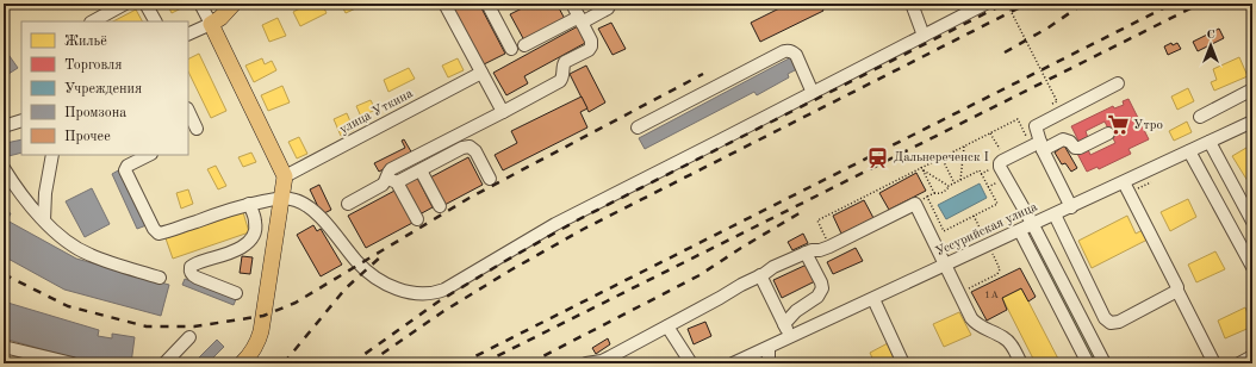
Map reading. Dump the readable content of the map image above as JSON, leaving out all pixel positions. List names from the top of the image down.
{
  "streets": {
    "street": ["улица Уткина", "Уссурийская улица"]
  },
  "places": {
    "supermarket": ["Утро"],
    "station": ["Дальнереченск I"]
  },
  "house_numbers": ["1А"],
  "legend": [
    "Жильё",
    "Торговля",
    "Учреждения",
    "Промзона",
    "Прочее"
  ],
  "north": "top"
}
